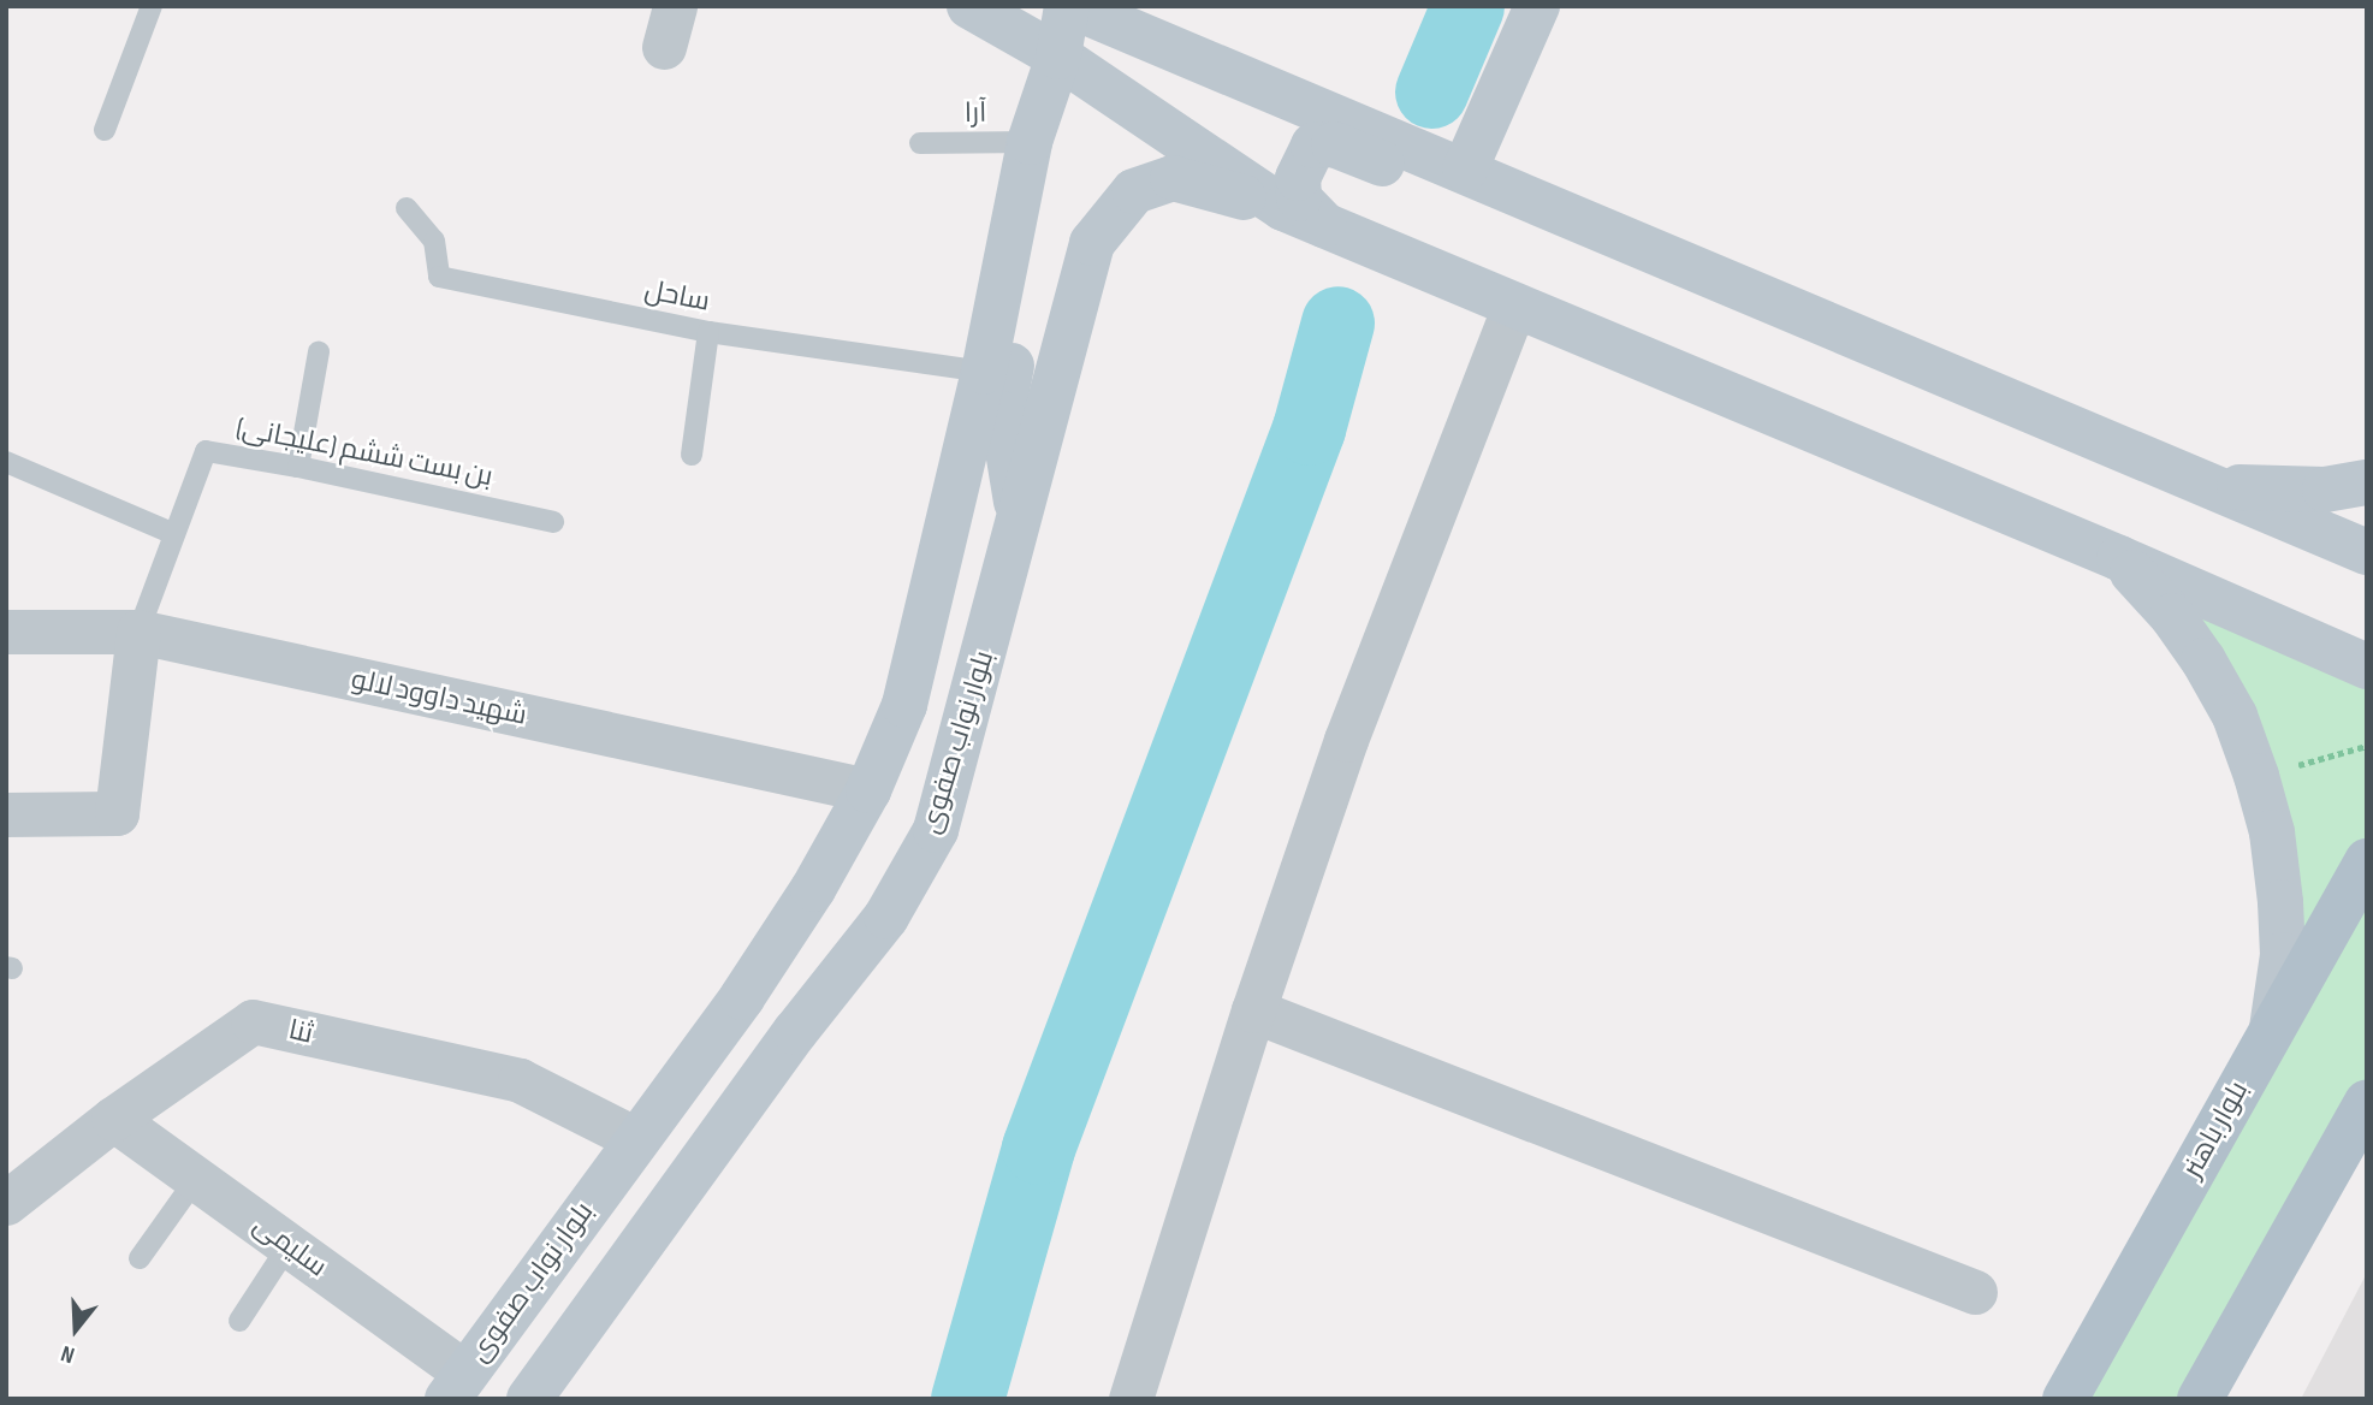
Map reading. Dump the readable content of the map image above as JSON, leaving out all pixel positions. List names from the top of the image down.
{
  "streets": {
    "main road": ["بلوار نواب صفوی", "بلوار باهنر"],
    "street": ["شهید داوود لالو", "ثنا", "سلیمی"],
    "lane": ["آرا", "ساحل", "بن بست ششم (علیجانی)"]
  },
  "crossings": [
    ["آرا", "بلوار نواب صفوی"],
    ["ساحل", "بلوار نواب صفوی"],
    ["بن بست ششم (علیجانی)", "شهید داوود لالو"],
    ["شهید داوود لالو", "بلوار نواب صفوی"],
    ["بلوار نواب صفوی", "ثنا"],
    ["بلوار نواب صفوی", "سلیمی"],
    ["ثنا", "سلیمی"]
  ],
  "north": "bottom"
}
